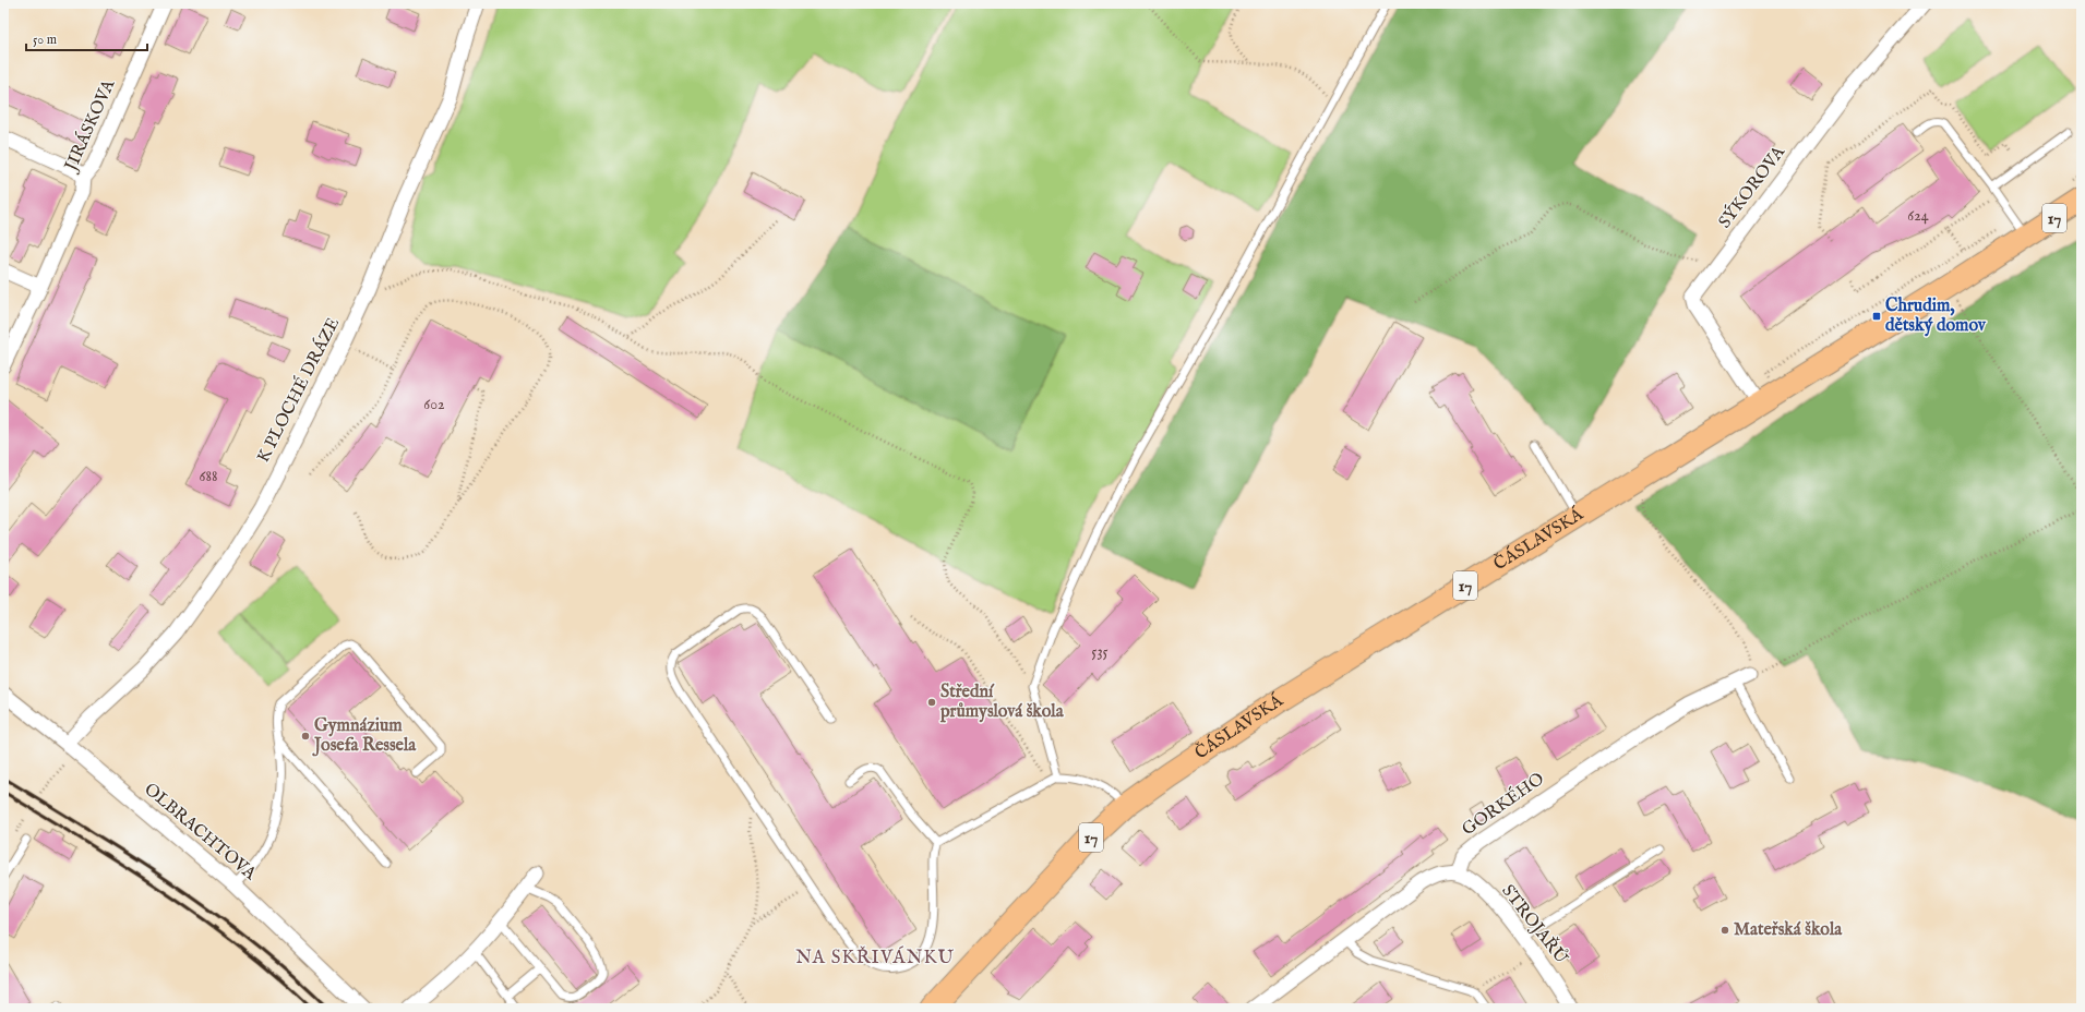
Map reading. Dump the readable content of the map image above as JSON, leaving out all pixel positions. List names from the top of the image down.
{
  "streets": {
    "main road": ["17", "ČÁSLAVSKÁ"],
    "street": [
      "JIRÁSKOVA",
      "SÝKOROVA",
      "K PLOCHÉ DRÁZE",
      "GORKÉHO",
      "OLBRACHTOVA",
      "STROJAŘŮ"
    ]
  },
  "crossings": [
    ["SÝKOROVA", "ČÁSLAVSKÁ"],
    ["K PLOCHÉ DRÁZE", "OLBRACHTOVA"],
    ["GORKÉHO", "STROJAŘŮ"]
  ],
  "districts": ["NA SKŘIVÁNKU"],
  "places": {
    "transit": ["Chrudim, dětský domov"],
    "other": ["Střední průmyslová škola", "Gymnázium Josefa Ressela", "Mateřská škola"]
  },
  "house_numbers": [
    "624",
    "602",
    "688",
    "535"
  ],
  "scale_bar": "50 m"
}
